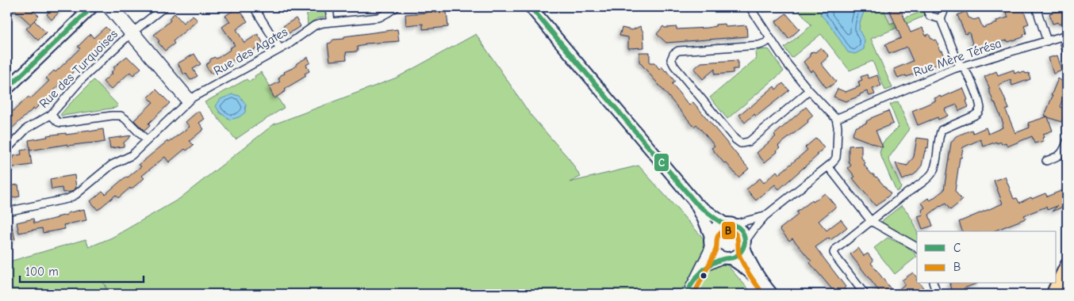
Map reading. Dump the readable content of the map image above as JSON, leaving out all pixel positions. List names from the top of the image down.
{
  "streets": {
    "street": ["Rue des Agates", "Rue Mère Térésa", "Rue des Turquoises"]
  },
  "lines": ["transit line C", "transit line B"],
  "legend": ["C", "B"],
  "scale_bar": "100 m"
}
